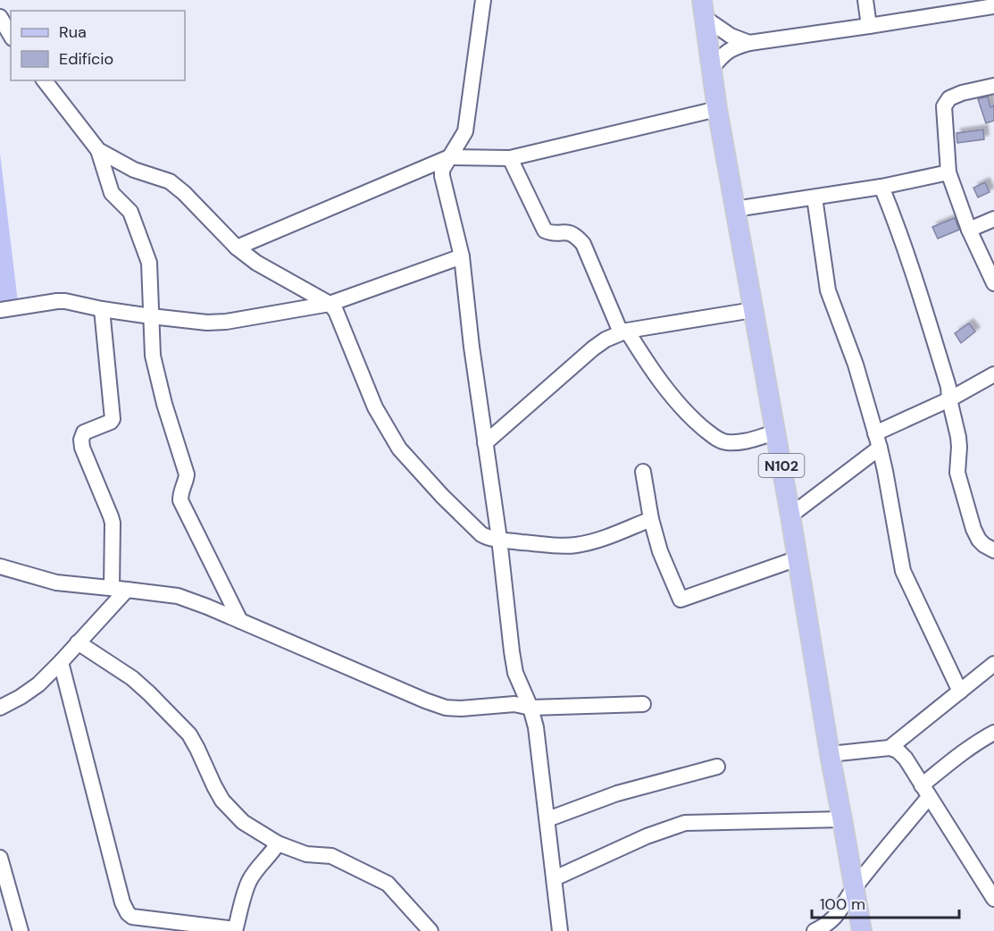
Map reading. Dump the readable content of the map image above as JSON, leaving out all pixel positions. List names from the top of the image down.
{
  "streets": {
    "main road": ["N102"]
  },
  "legend": ["Rua", "Edifício"],
  "scale_bar": "100 m"
}
